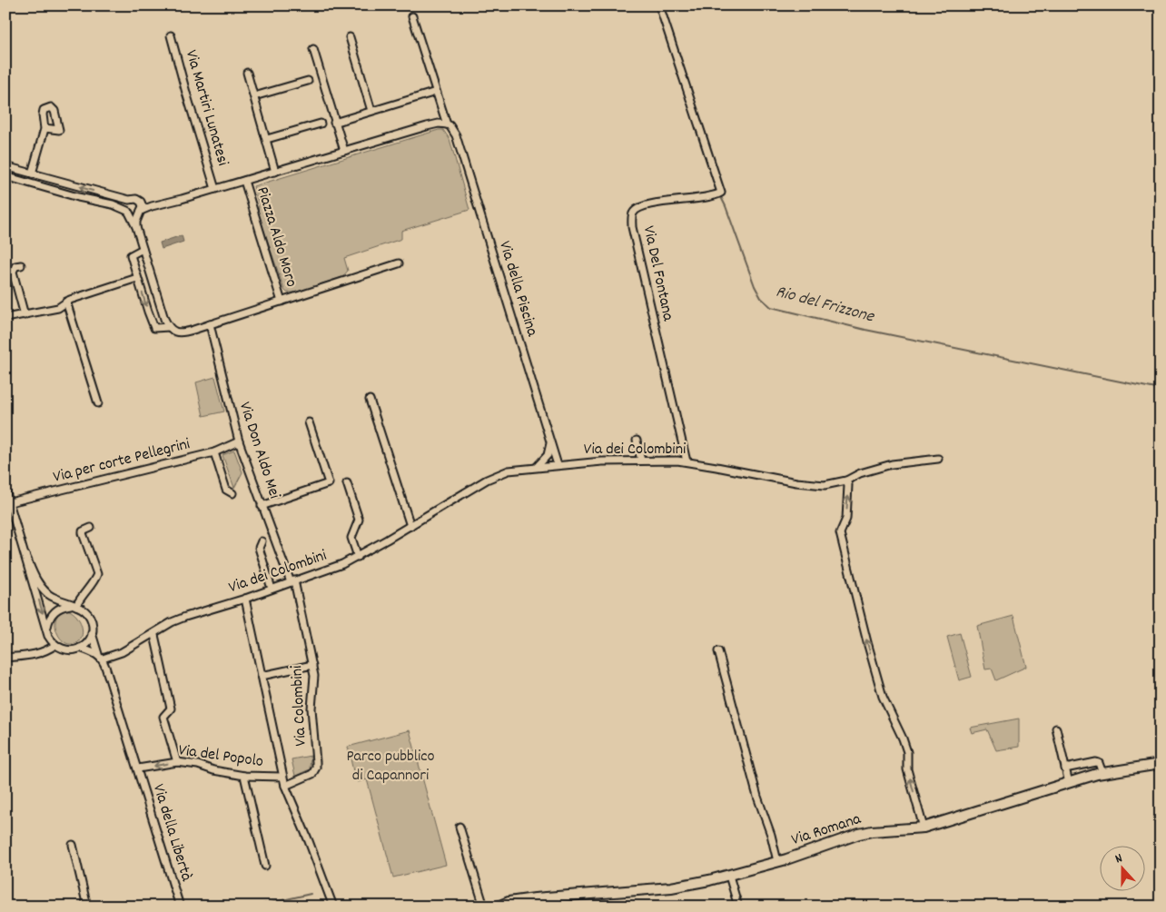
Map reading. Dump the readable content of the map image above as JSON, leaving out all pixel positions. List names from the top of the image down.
{
  "streets": {
    "street": [
      "Via Martiri Lunatesi",
      "Piazza Aldo Moro",
      "Via Del Fontana",
      "Via della Piscina",
      "Via dei Colombini",
      "Via Don Aldo Mei",
      "Via per corte Pellegrini",
      "Via Colombini",
      "Via del Popolo",
      "Via Romana",
      "Via della Libertà"
    ]
  },
  "crossings": [
    ["Via Martiri Lunatesi", "Piazza Aldo Moro"],
    ["Via Martiri Lunatesi", "Via della Piscina"],
    ["Piazza Aldo Moro", "Via Don Aldo Mei"],
    ["Via Del Fontana", "Via dei Colombini"],
    ["Via della Piscina", "Via dei Colombini"],
    ["Via dei Colombini", "Via Don Aldo Mei"],
    ["Via dei Colombini", "Via Colombini"],
    ["Via Don Aldo Mei", "Via per corte Pellegrini"],
    ["Via Don Aldo Mei", "Via Colombini"],
    ["Via Colombini", "Via del Popolo"],
    ["Via del Popolo", "Via della Libertà"]
  ],
  "water": ["Rio del Frizzone"],
  "parks": ["Parco pubblico di Capannori"],
  "north": "top"
}
